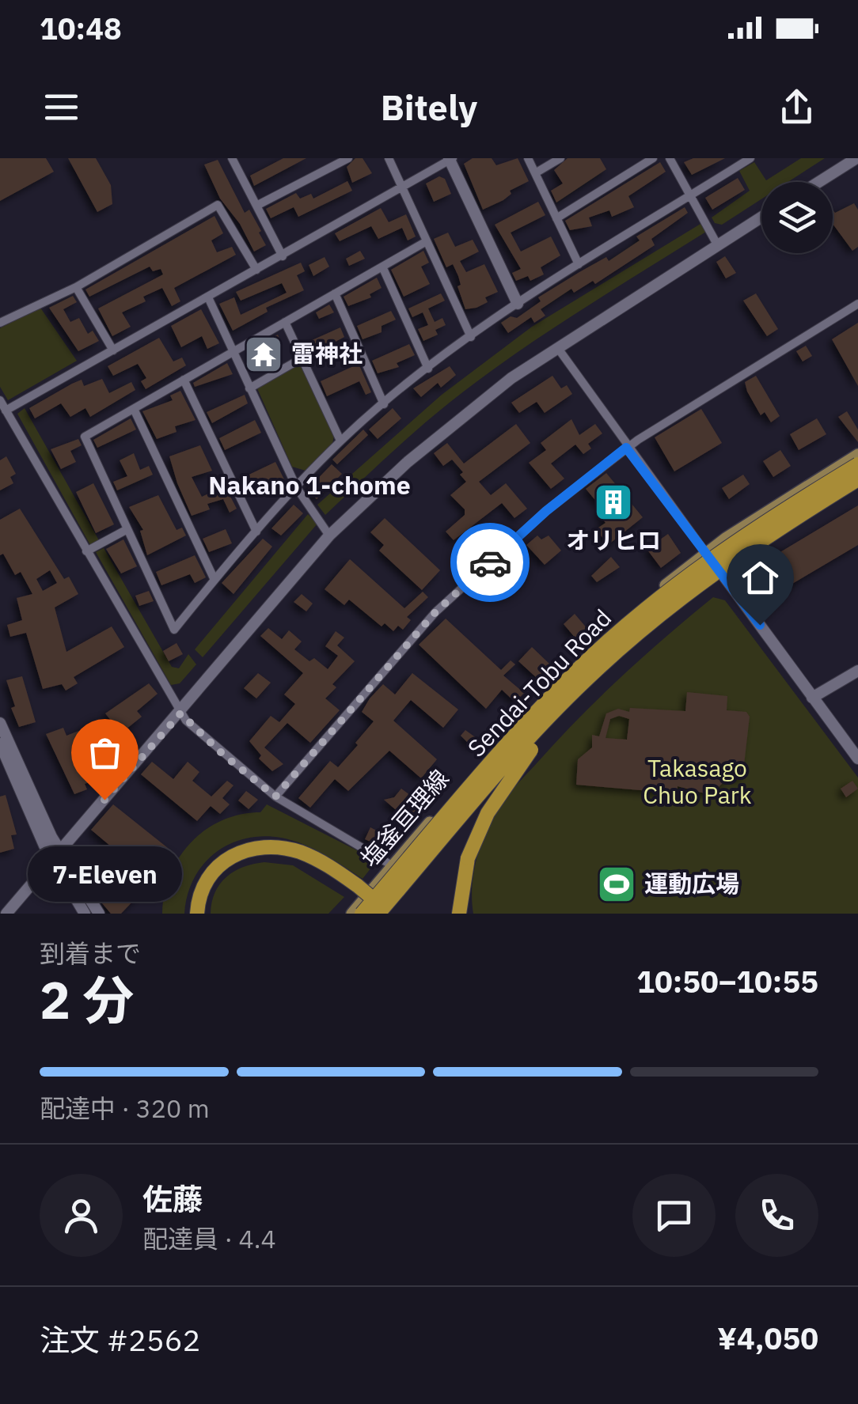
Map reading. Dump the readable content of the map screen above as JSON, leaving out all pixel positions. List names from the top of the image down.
{
  "streets": {
    "highway": ["Sendai-Tobu Road"],
    "main road": ["塩釜亘理線"]
  },
  "crossings": [
    ["Sendai-Tobu Road", "塩釜亘理線"]
  ],
  "districts": ["Nakano 1-chome"],
  "parks": ["Takasago Chuo Park"],
  "places": {
    "temple": ["雷神社"],
    "building": ["オリヒロ"],
    "other": ["7-Eleven"],
    "sports": ["運動広場"]
  },
  "page": {
    "status": "10:48",
    "header": "Bitely",
    "bubble": "7-Eleven",
    "heading": ["2 分", "到着まで", "10:50–10:55"],
    "panel": [
      "佐藤",
      "配達員 · 4.4",
      "注文 #2562",
      "¥4,050"
    ],
    "bar": "配達中 · 320 m"
  }
}
